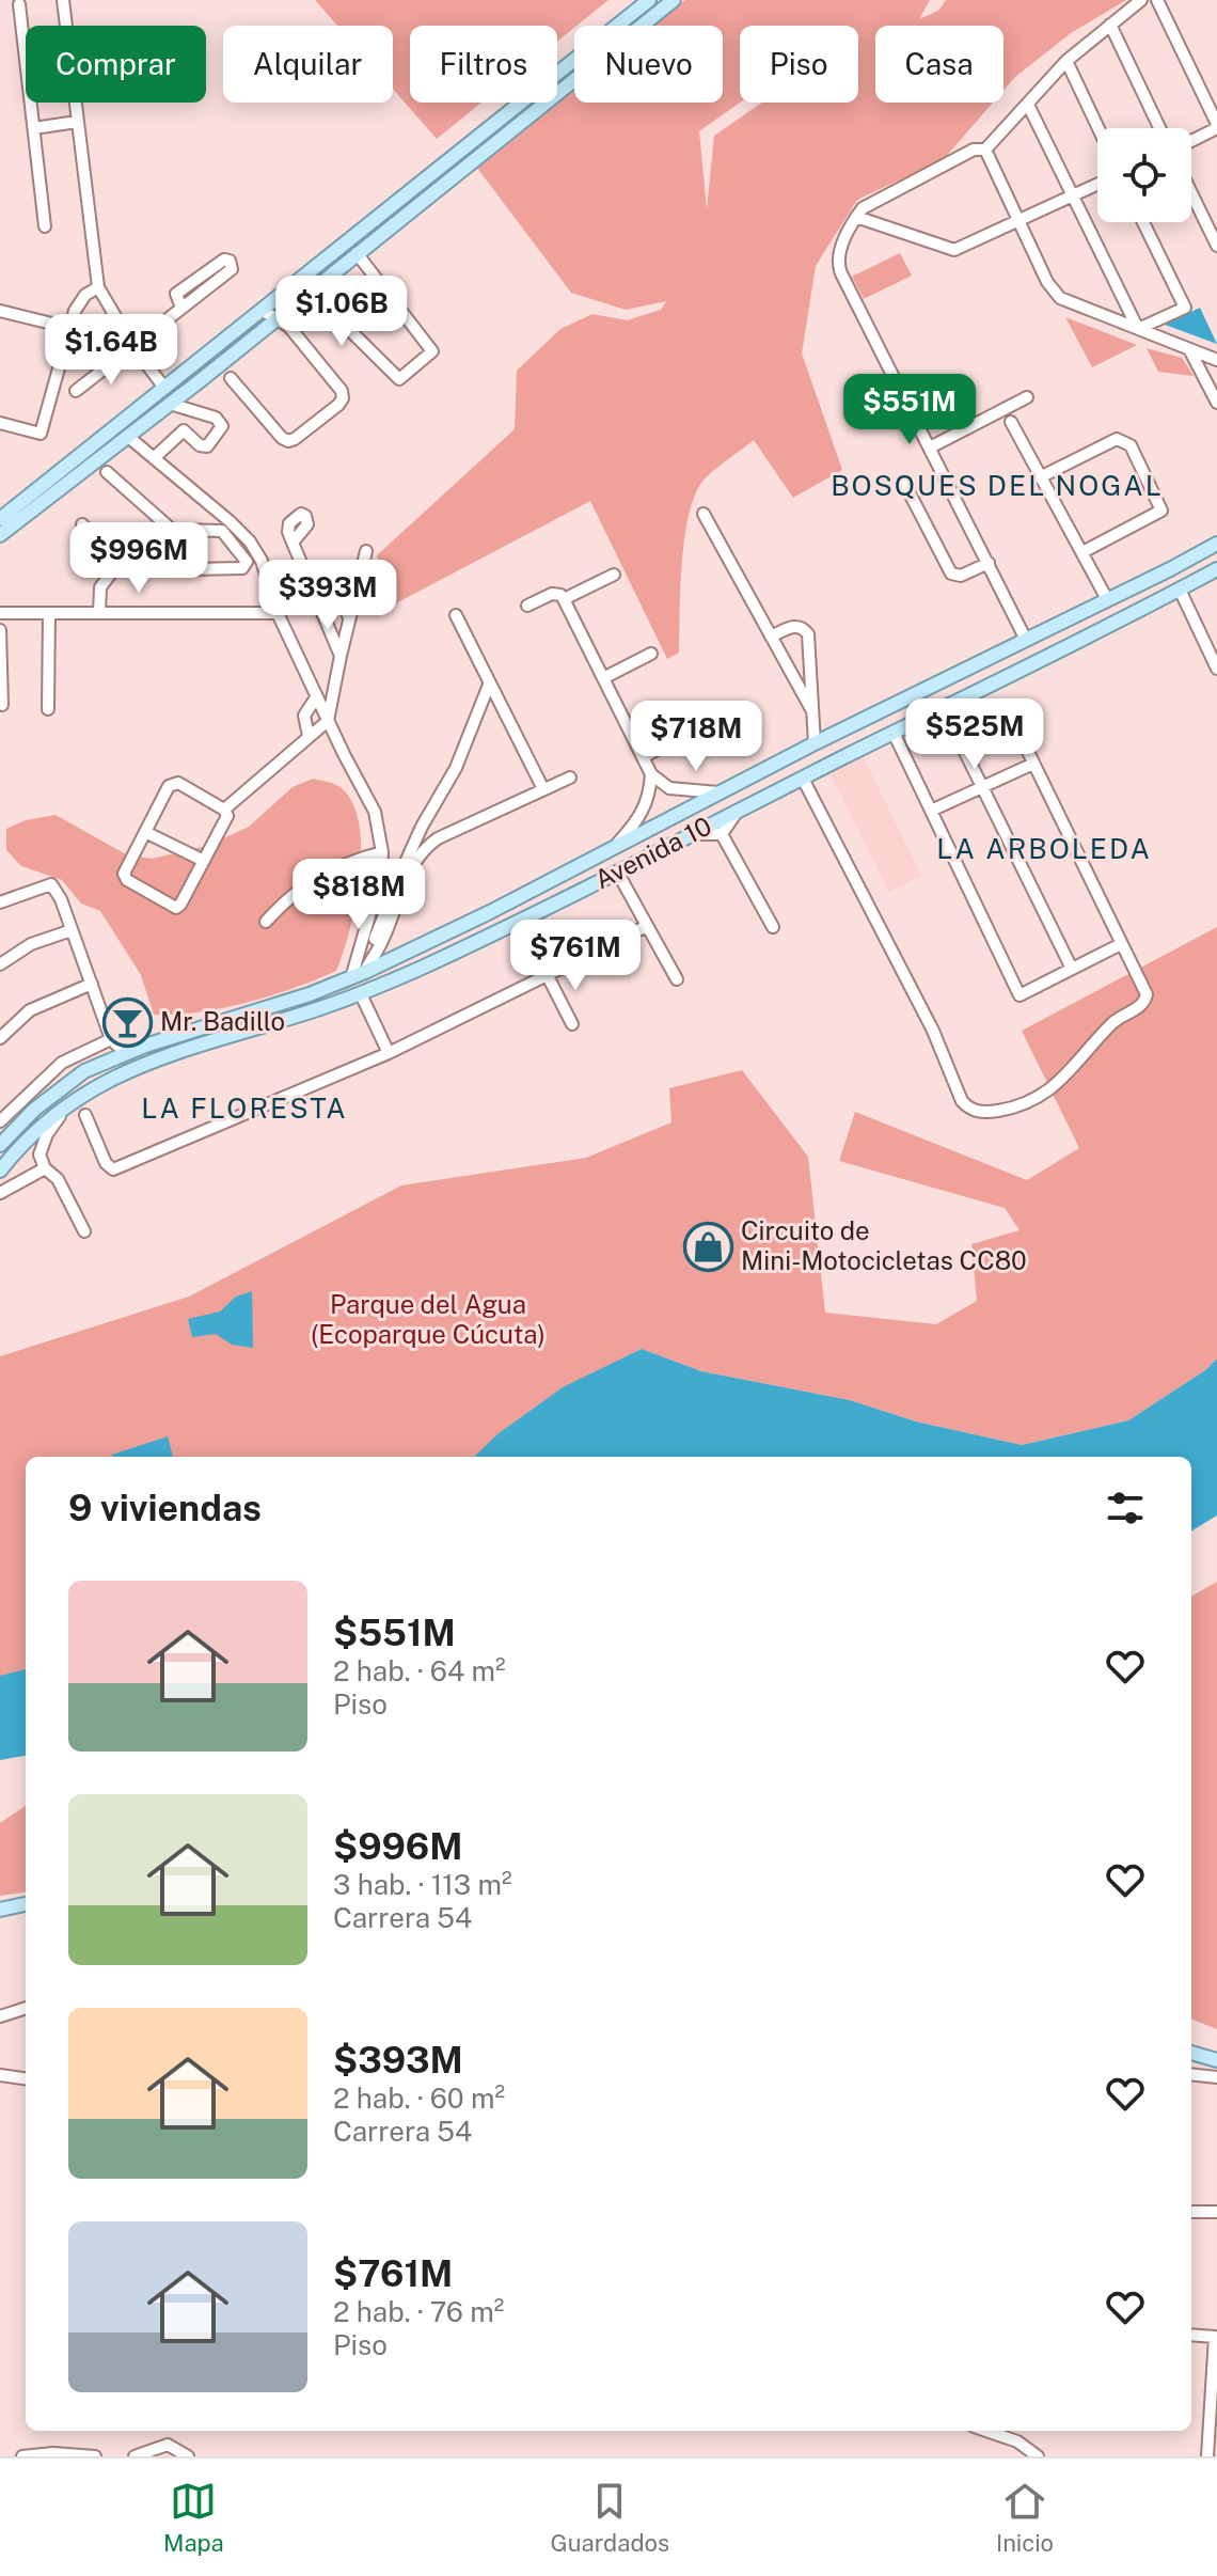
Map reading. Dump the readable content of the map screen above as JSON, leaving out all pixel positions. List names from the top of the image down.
{
  "streets": {
    "main road": ["Avenida 10"]
  },
  "districts": ["BOSQUES DEL NOGAL", "LA ARBOLEDA", "LA FLORESTA"],
  "parks": ["Parque del Agua (Ecoparque Cúcuta)"],
  "places": {
    "bar": ["Mr. Badillo"],
    "shop": ["Circuito de Mini-Motocicletas CC80"]
  },
  "page": {
    "chip": [
      "Comprar",
      "Alquilar",
      "Filtros",
      "Nuevo",
      "Piso",
      "Casa"
    ],
    "price": [
      "$1.06B",
      "$1.64B",
      "$551M",
      "$996M",
      "$393M",
      "$525M",
      "$718M",
      "$818M",
      "$761M"
    ],
    "heading": "9 viviendas",
    "list": [
      {
        "name": "$551M",
        "note": "2 hab. · 64 m² · Piso"
      },
      {
        "name": "$996M",
        "note": "3 hab. · 113 m² · Carrera 54"
      },
      {
        "name": "$393M",
        "note": "2 hab. · 60 m² · Carrera 54"
      },
      {
        "name": "$761M",
        "note": "2 hab. · 76 m² · Piso"
      }
    ],
    "tabs": ["Mapa", "Guardados", "Inicio"]
  }
}
